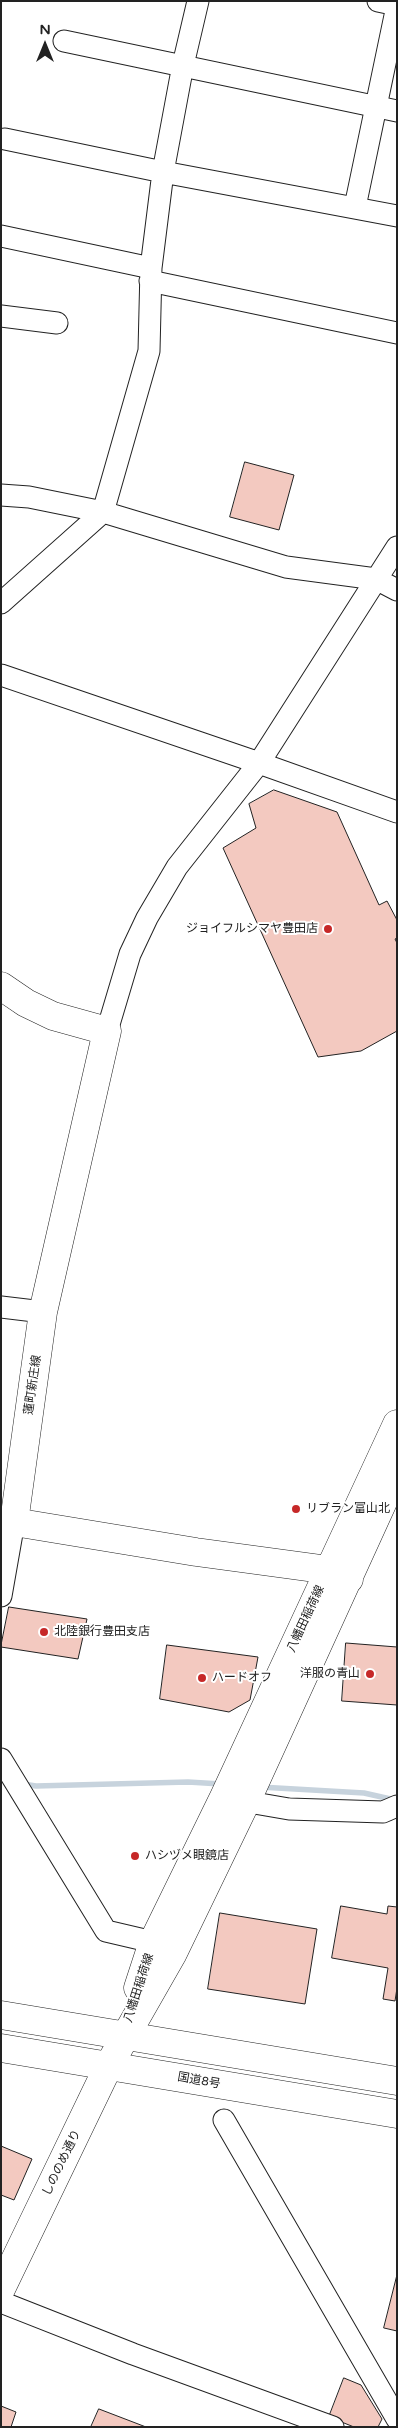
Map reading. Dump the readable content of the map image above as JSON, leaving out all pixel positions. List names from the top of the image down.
{
  "streets": {
    "main road": [
      "蓮町新庄線",
      "八幡田稲荷線",
      "国道8号",
      "しののめ通り"
    ]
  },
  "crossings": [
    ["八幡田稲荷線", "しののめ通り"],
    ["国道8号", "しののめ通り"]
  ],
  "places": [
    "ジョイフルシマヤ豊田店",
    "リブラン富山北",
    "北陸銀行豊田支店",
    "洋服の青山",
    "ハードオフ",
    "ハシヅメ眼鏡店"
  ],
  "north": "top"
}
